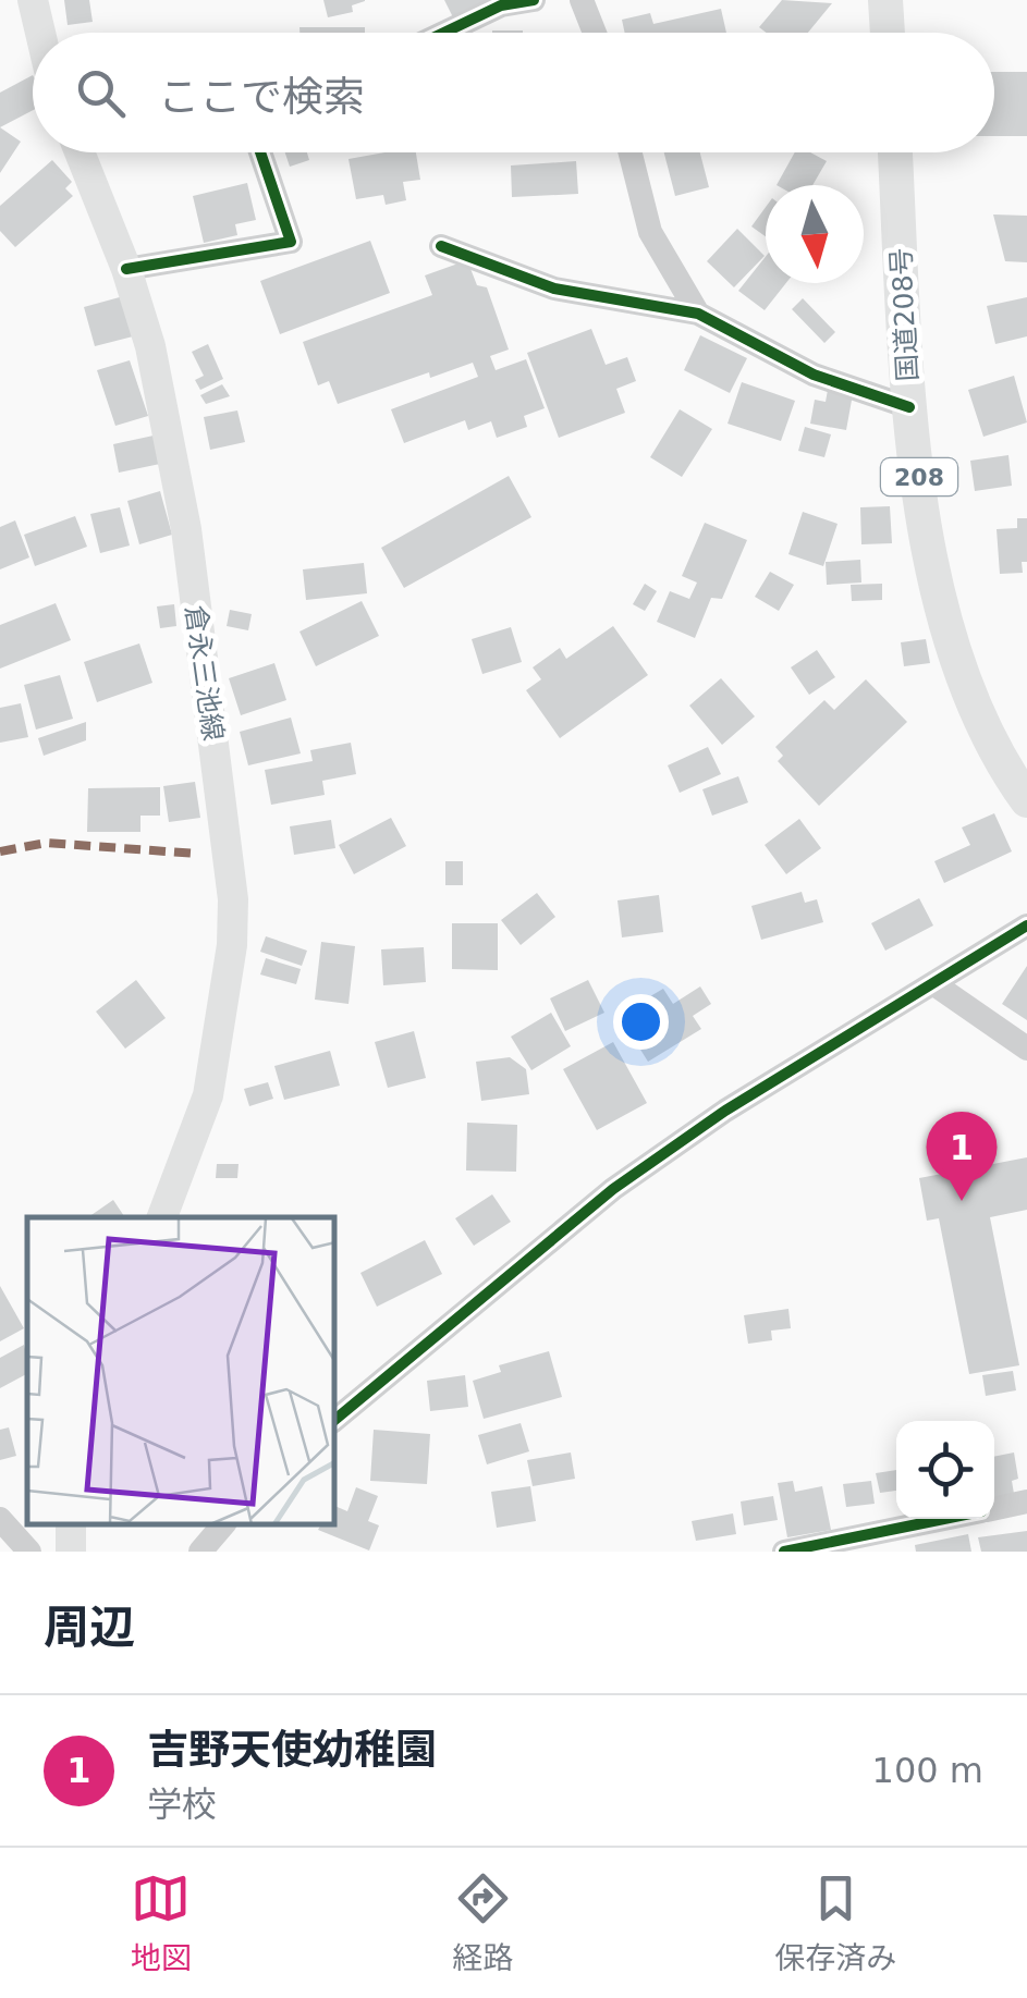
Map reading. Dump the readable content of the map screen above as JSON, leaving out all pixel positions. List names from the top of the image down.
{
  "streets": {
    "highway": ["国道208号", "208"],
    "main road": ["倉永三池線"]
  },
  "north": "bottom",
  "page": {
    "search": "ここで検索",
    "pins": "1",
    "heading": "周辺",
    "list": [
      {
        "mark": "1",
        "name": "吉野天使幼稚園",
        "note": "学校",
        "value": "100 m"
      }
    ],
    "nav": ["地図", "経路", "保存済み"]
  }
}
